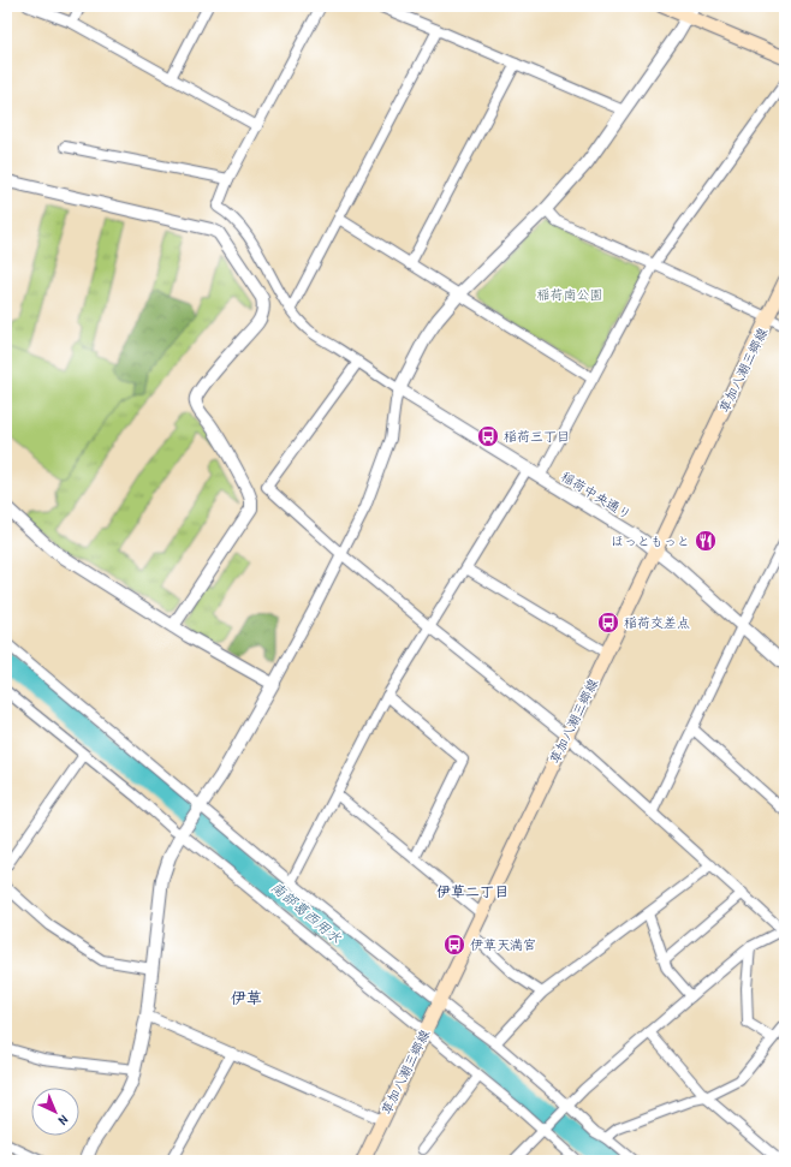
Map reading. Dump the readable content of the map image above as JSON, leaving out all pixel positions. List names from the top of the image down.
{
  "streets": {
    "main road": ["草加八潮三郷線"],
    "street": ["稲荷中央通り"]
  },
  "crossings": [
    ["草加八潮三郷線", "稲荷中央通り"]
  ],
  "districts": ["伊草二丁目", "伊草"],
  "water": ["南部葛西用水"],
  "parks": ["稲荷南公園"],
  "places": {
    "bus stop": ["稲荷三丁目", "稲荷交差点", "伊草天満宮"],
    "restaurant": ["ほっともっと"]
  },
  "north": "bottom right"
}
